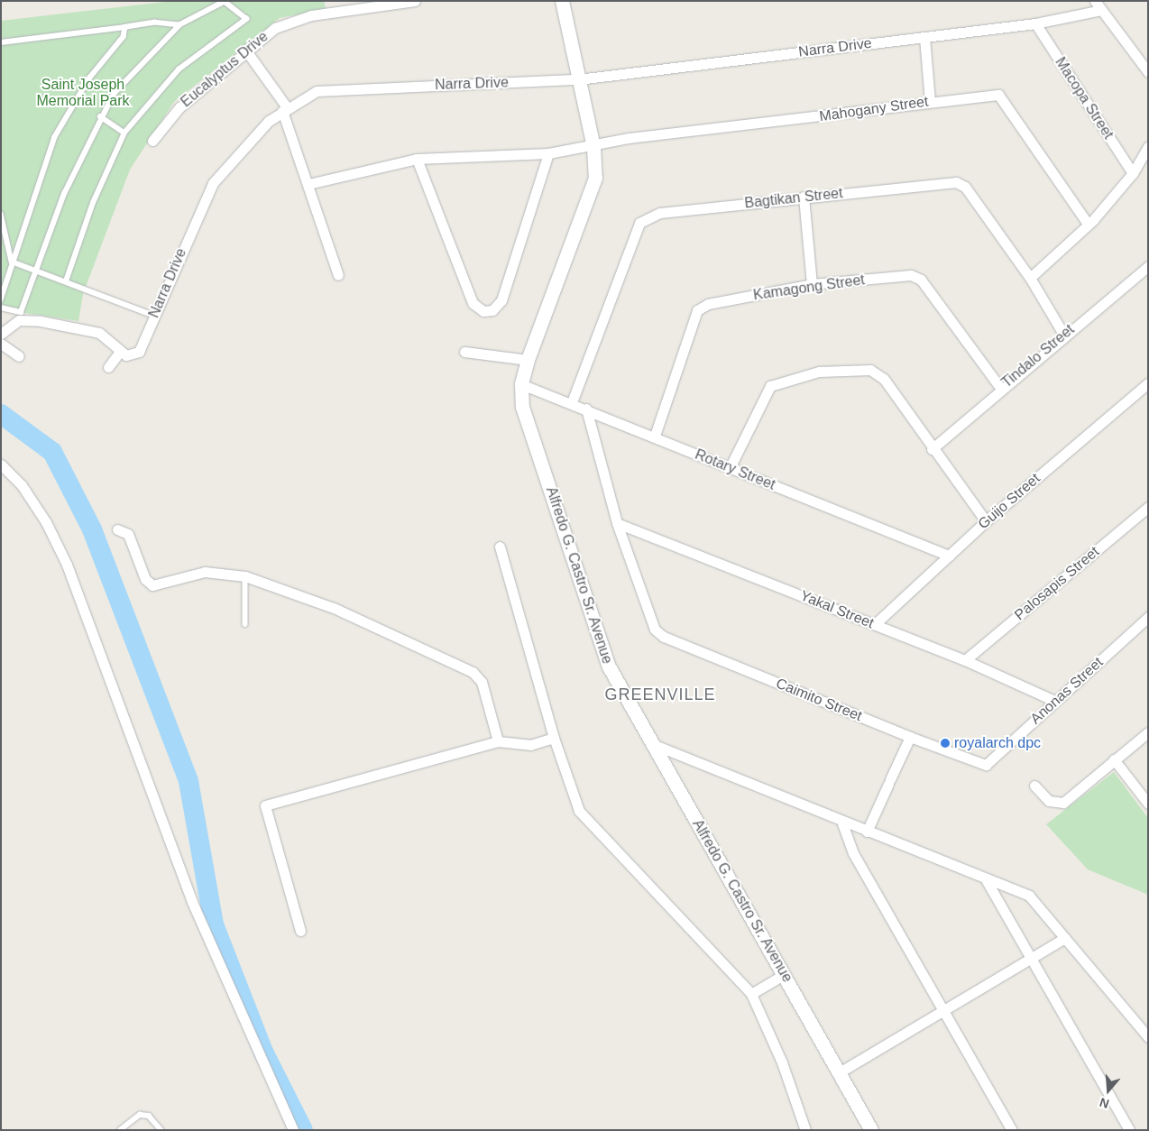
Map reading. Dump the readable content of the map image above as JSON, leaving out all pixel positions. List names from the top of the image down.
{
  "streets": {
    "street": [
      "Narra Drive",
      "Eucalyptus Drive",
      "Macopa Street",
      "Mahogany Street",
      "Bagtikan Street",
      "Kamagong Street",
      "Tindalo Street",
      "Rotary Street",
      "Guijo Street",
      "Alfredo G. Castro Sr. Avenue",
      "Palosapis Street",
      "Yakal Street",
      "Anonas Street",
      "Caimito Street"
    ]
  },
  "crossings": [
    ["Narra Drive", "Macopa Street"],
    ["Narra Drive", "Alfredo G. Castro Sr. Avenue"],
    ["Mahogany Street", "Alfredo G. Castro Sr. Avenue"],
    ["Bagtikan Street", "Tindalo Street"],
    ["Bagtikan Street", "Rotary Street"],
    ["Kamagong Street", "Tindalo Street"],
    ["Kamagong Street", "Rotary Street"],
    ["Rotary Street", "Guijo Street"],
    ["Rotary Street", "Alfredo G. Castro Sr. Avenue"],
    ["Guijo Street", "Yakal Street"],
    ["Palosapis Street", "Yakal Street"],
    ["Yakal Street", "Anonas Street"],
    ["Yakal Street", "Caimito Street"],
    ["Anonas Street", "Caimito Street"]
  ],
  "districts": ["GREENVILLE"],
  "parks": ["Saint Joseph Memorial Park"],
  "places": ["royalarch dpc"],
  "north": "bottom"
}
